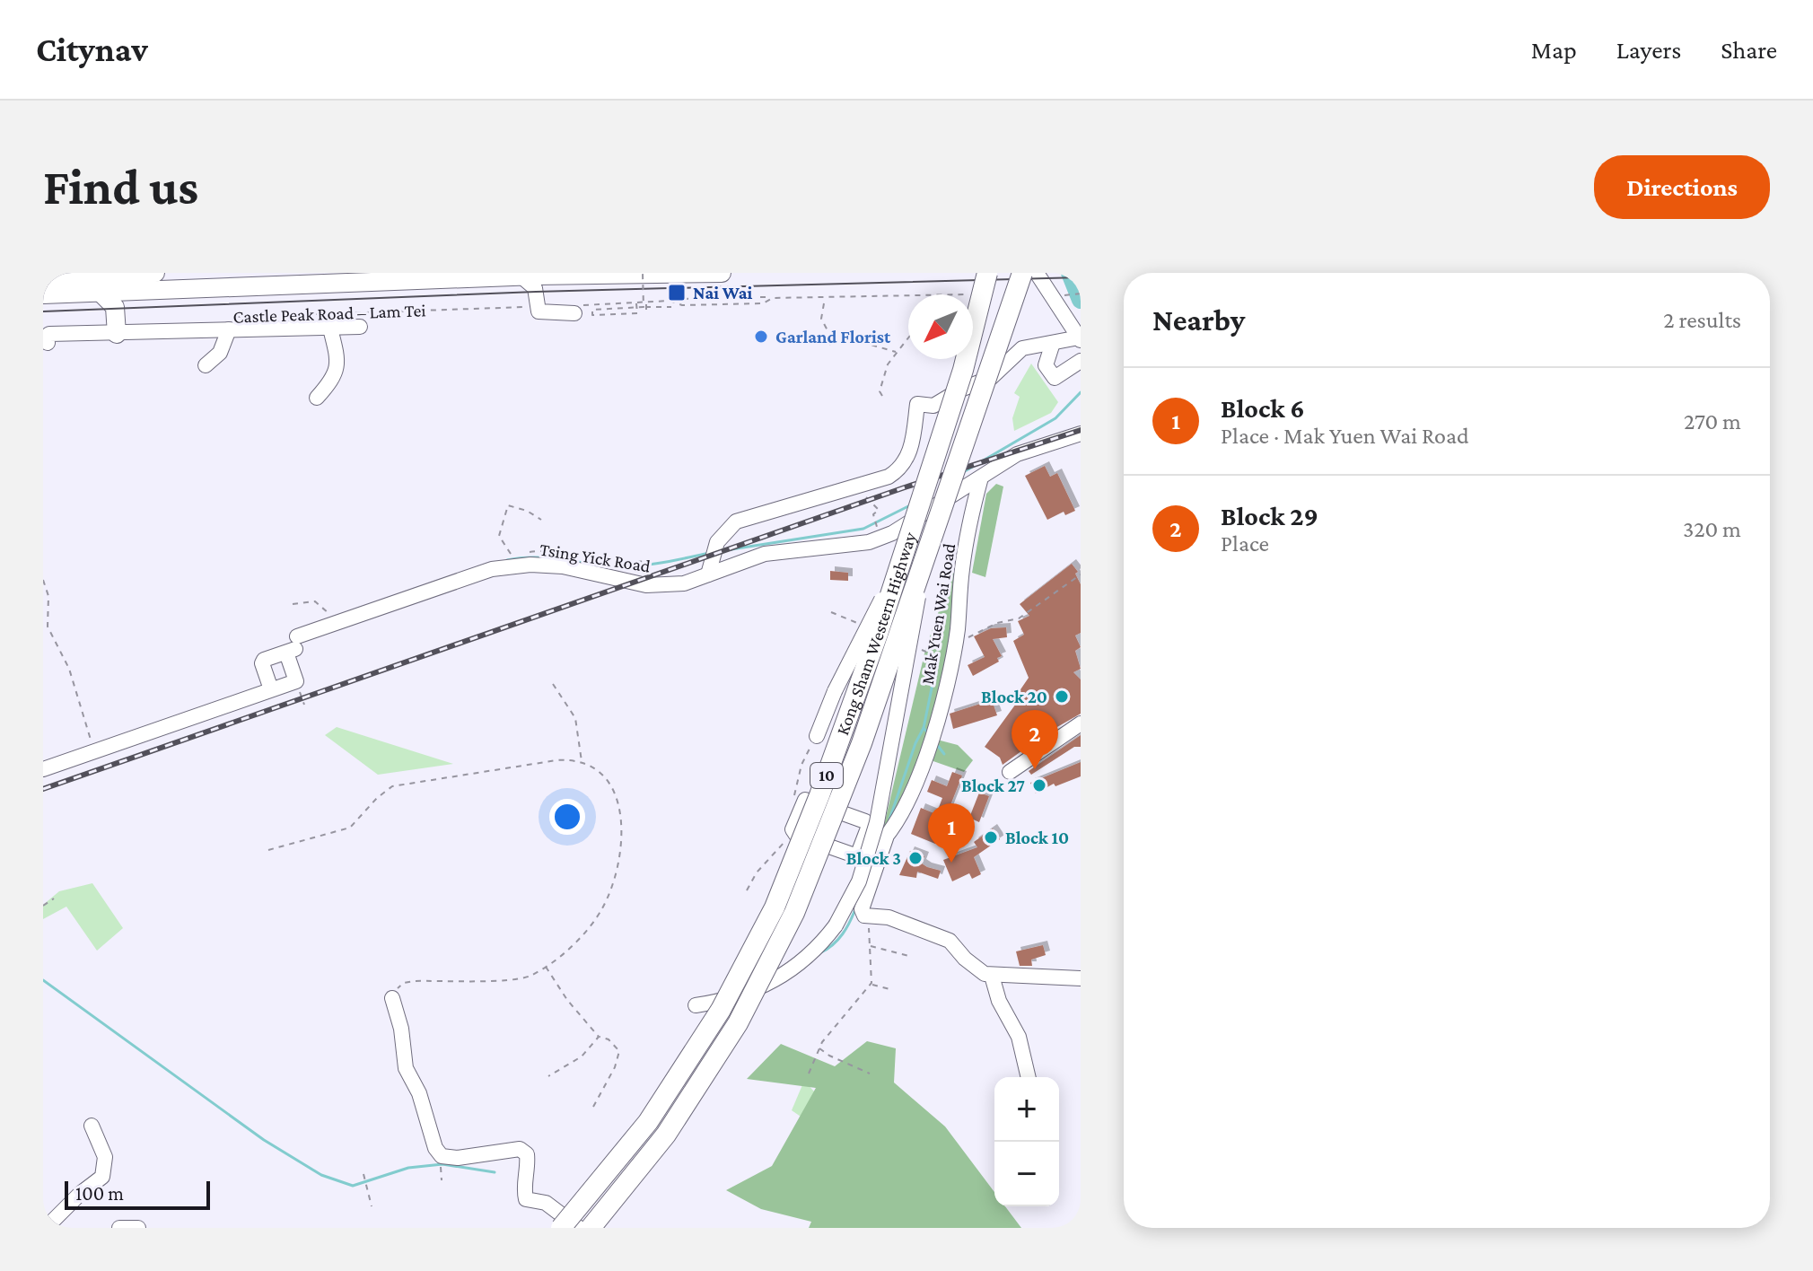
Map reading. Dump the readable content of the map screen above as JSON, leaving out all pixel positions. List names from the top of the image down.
{
  "streets": {
    "highway": ["Kong Sham Western Highway", "10"],
    "main road": ["Castle Peak Road – Lam Tei"],
    "street": ["Tsing Yick Road", "Mak Yuen Wai Road"]
  },
  "crossings": [
    ["Tsing Yick Road", "Mak Yuen Wai Road"]
  ],
  "places": {
    "transit": ["Nai Wai"],
    "other": [
      "Garland Florist",
      "Block 20",
      "Block 27",
      "Block 10",
      "Block 3"
    ]
  },
  "scale_bar": "100 m",
  "north": "bottom left",
  "page": {
    "header": "Citynav",
    "nav": ["Map", "Layers", "Share"],
    "buttons": "Directions",
    "title": "Find us",
    "heading": ["Nearby", "2 results"],
    "list": [
      {
        "mark": "1",
        "name": "Block 6",
        "note": "Place · Mak Yuen Wai Road",
        "value": "270 m"
      },
      {
        "mark": "2",
        "name": "Block 29",
        "note": "Place",
        "value": "320 m"
      }
    ],
    "pins": ["2", "1"],
    "map_buttons": ["+", "−"],
    "scale": "100 m"
  }
}
